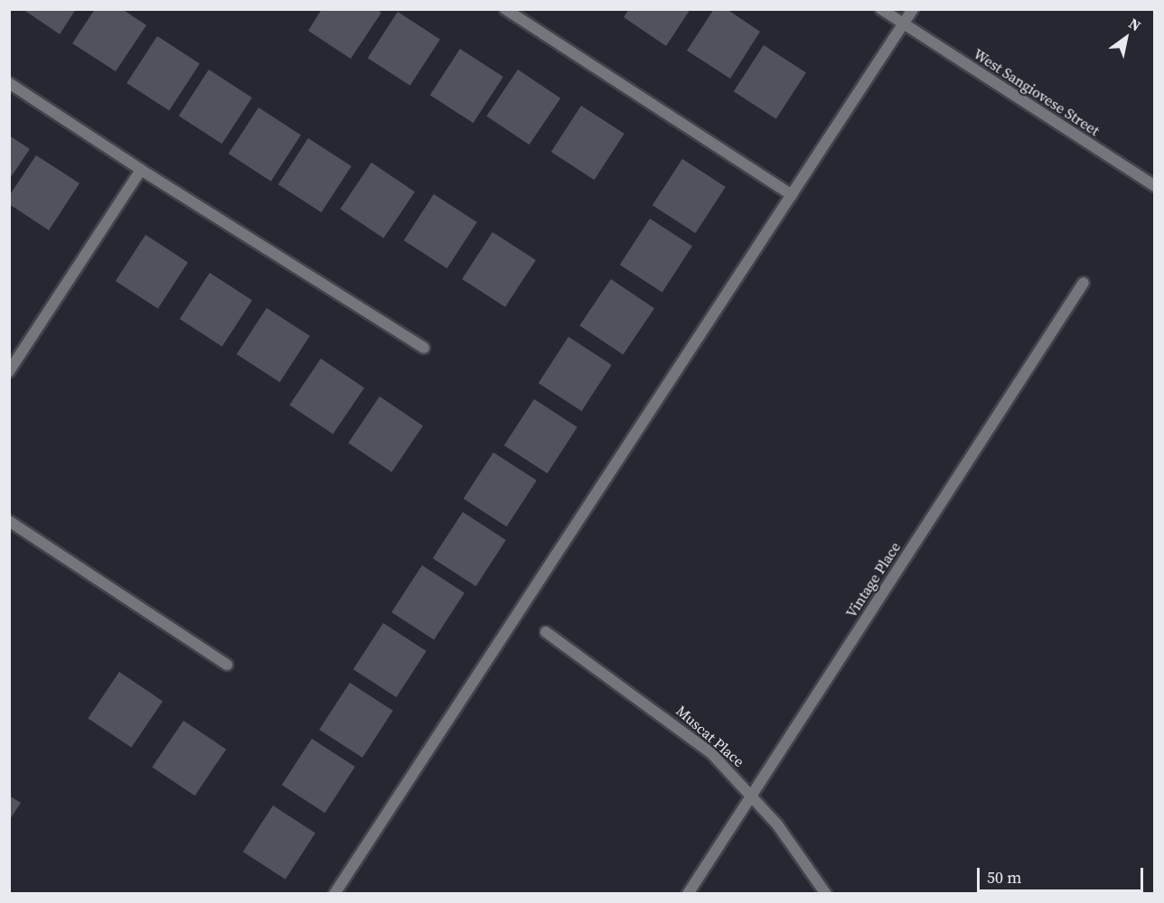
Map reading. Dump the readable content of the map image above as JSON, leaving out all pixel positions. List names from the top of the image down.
{
  "streets": {
    "street": ["West Sangiovese Street", "Vintage Place", "Muscat Place"]
  },
  "crossings": [
    ["Vintage Place", "Muscat Place"]
  ],
  "scale_bar": "50 m",
  "north": "top right"
}
